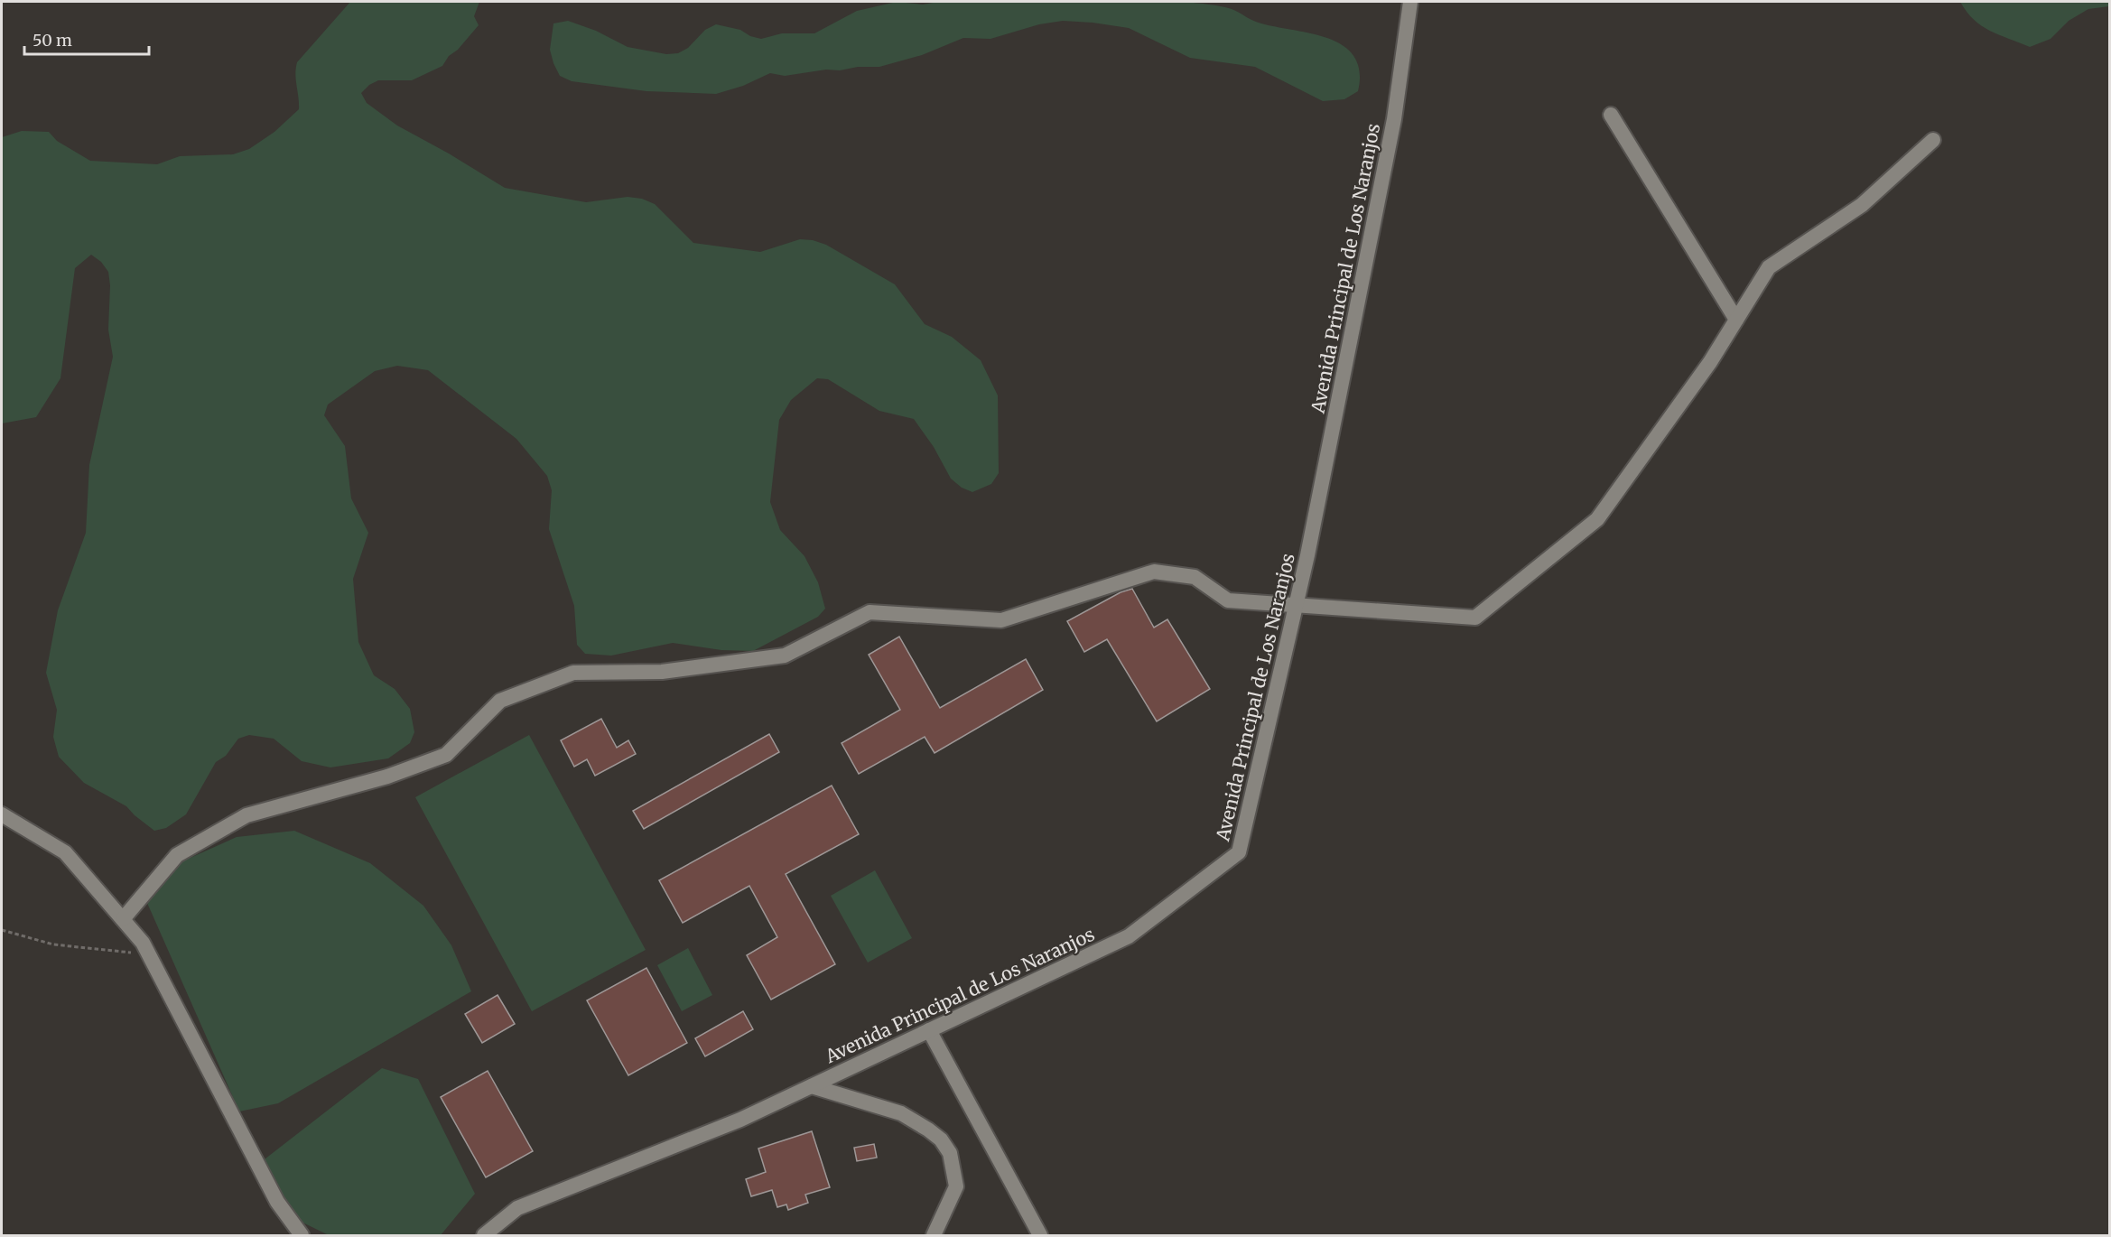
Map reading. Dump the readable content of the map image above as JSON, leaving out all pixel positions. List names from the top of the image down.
{
  "streets": {
    "street": ["Avenida Principal de Los Naranjos"]
  },
  "scale_bar": "50 m"
}
